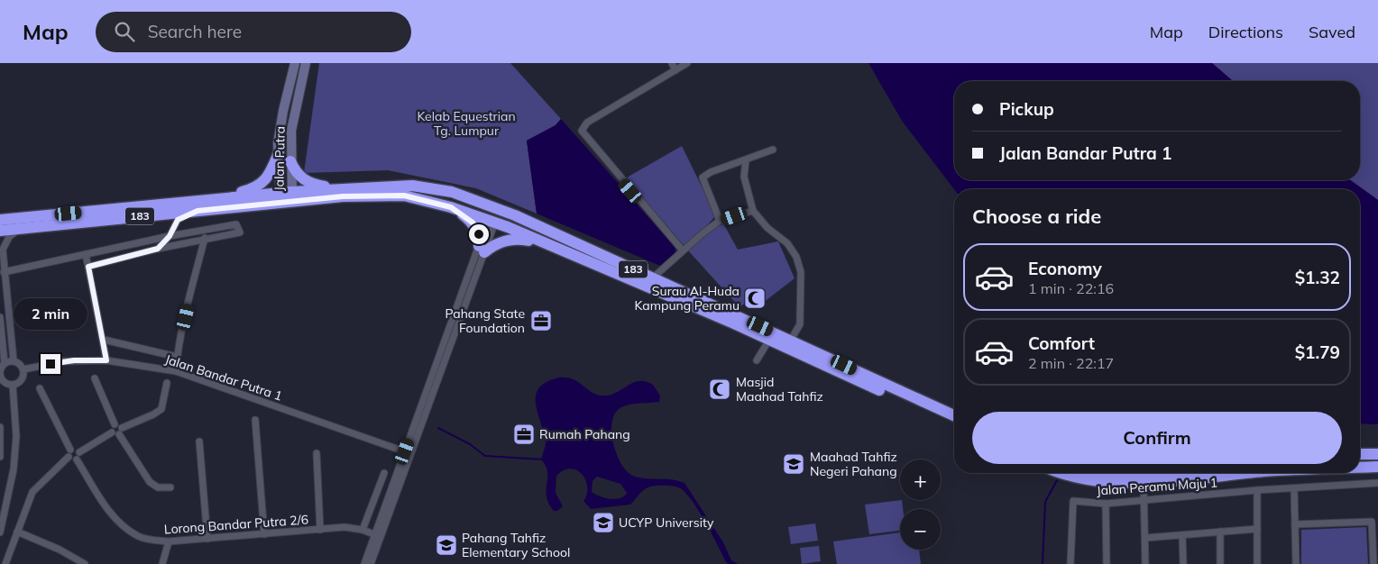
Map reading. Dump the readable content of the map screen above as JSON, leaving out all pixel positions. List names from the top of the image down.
{
  "streets": {
    "highway": ["183"],
    "main road": ["Jalan Putra"],
    "street": ["Jalan Bandar Putra 1", "Jalan Peramu Maju 1", "Lorong Bandar Putra 2/6"]
  },
  "crossings": [
    ["Jalan Putra", "183"]
  ],
  "parks": ["Kelab Equestrian Tg. Lumpur"],
  "places": {
    "mosque": ["Surau Al-Huda Kampung Peramu", "Masjid Maahad Tahfiz"],
    "office": ["Pahang State Foundation", "Rumah Pahang"],
    "school or university": ["Maahad Tahfiz Negeri Pahang", "UCYP University", "Pahang Tahfiz Elementary School"]
  },
  "page": {
    "header": "Map",
    "search": "Search here",
    "nav": ["Map", "Directions", "Saved"],
    "banner": ["Pickup", "Jalan Bandar Putra 1"],
    "heading": "Choose a ride",
    "list": [
      {
        "name": "Economy",
        "note": "1 min · 22:16",
        "value": "$1.32"
      },
      {
        "name": "Comfort",
        "note": "2 min · 22:17",
        "value": "$1.79"
      }
    ],
    "bubble": "2 min",
    "buttons": "Confirm",
    "map_buttons": ["+", "−"]
  }
}
